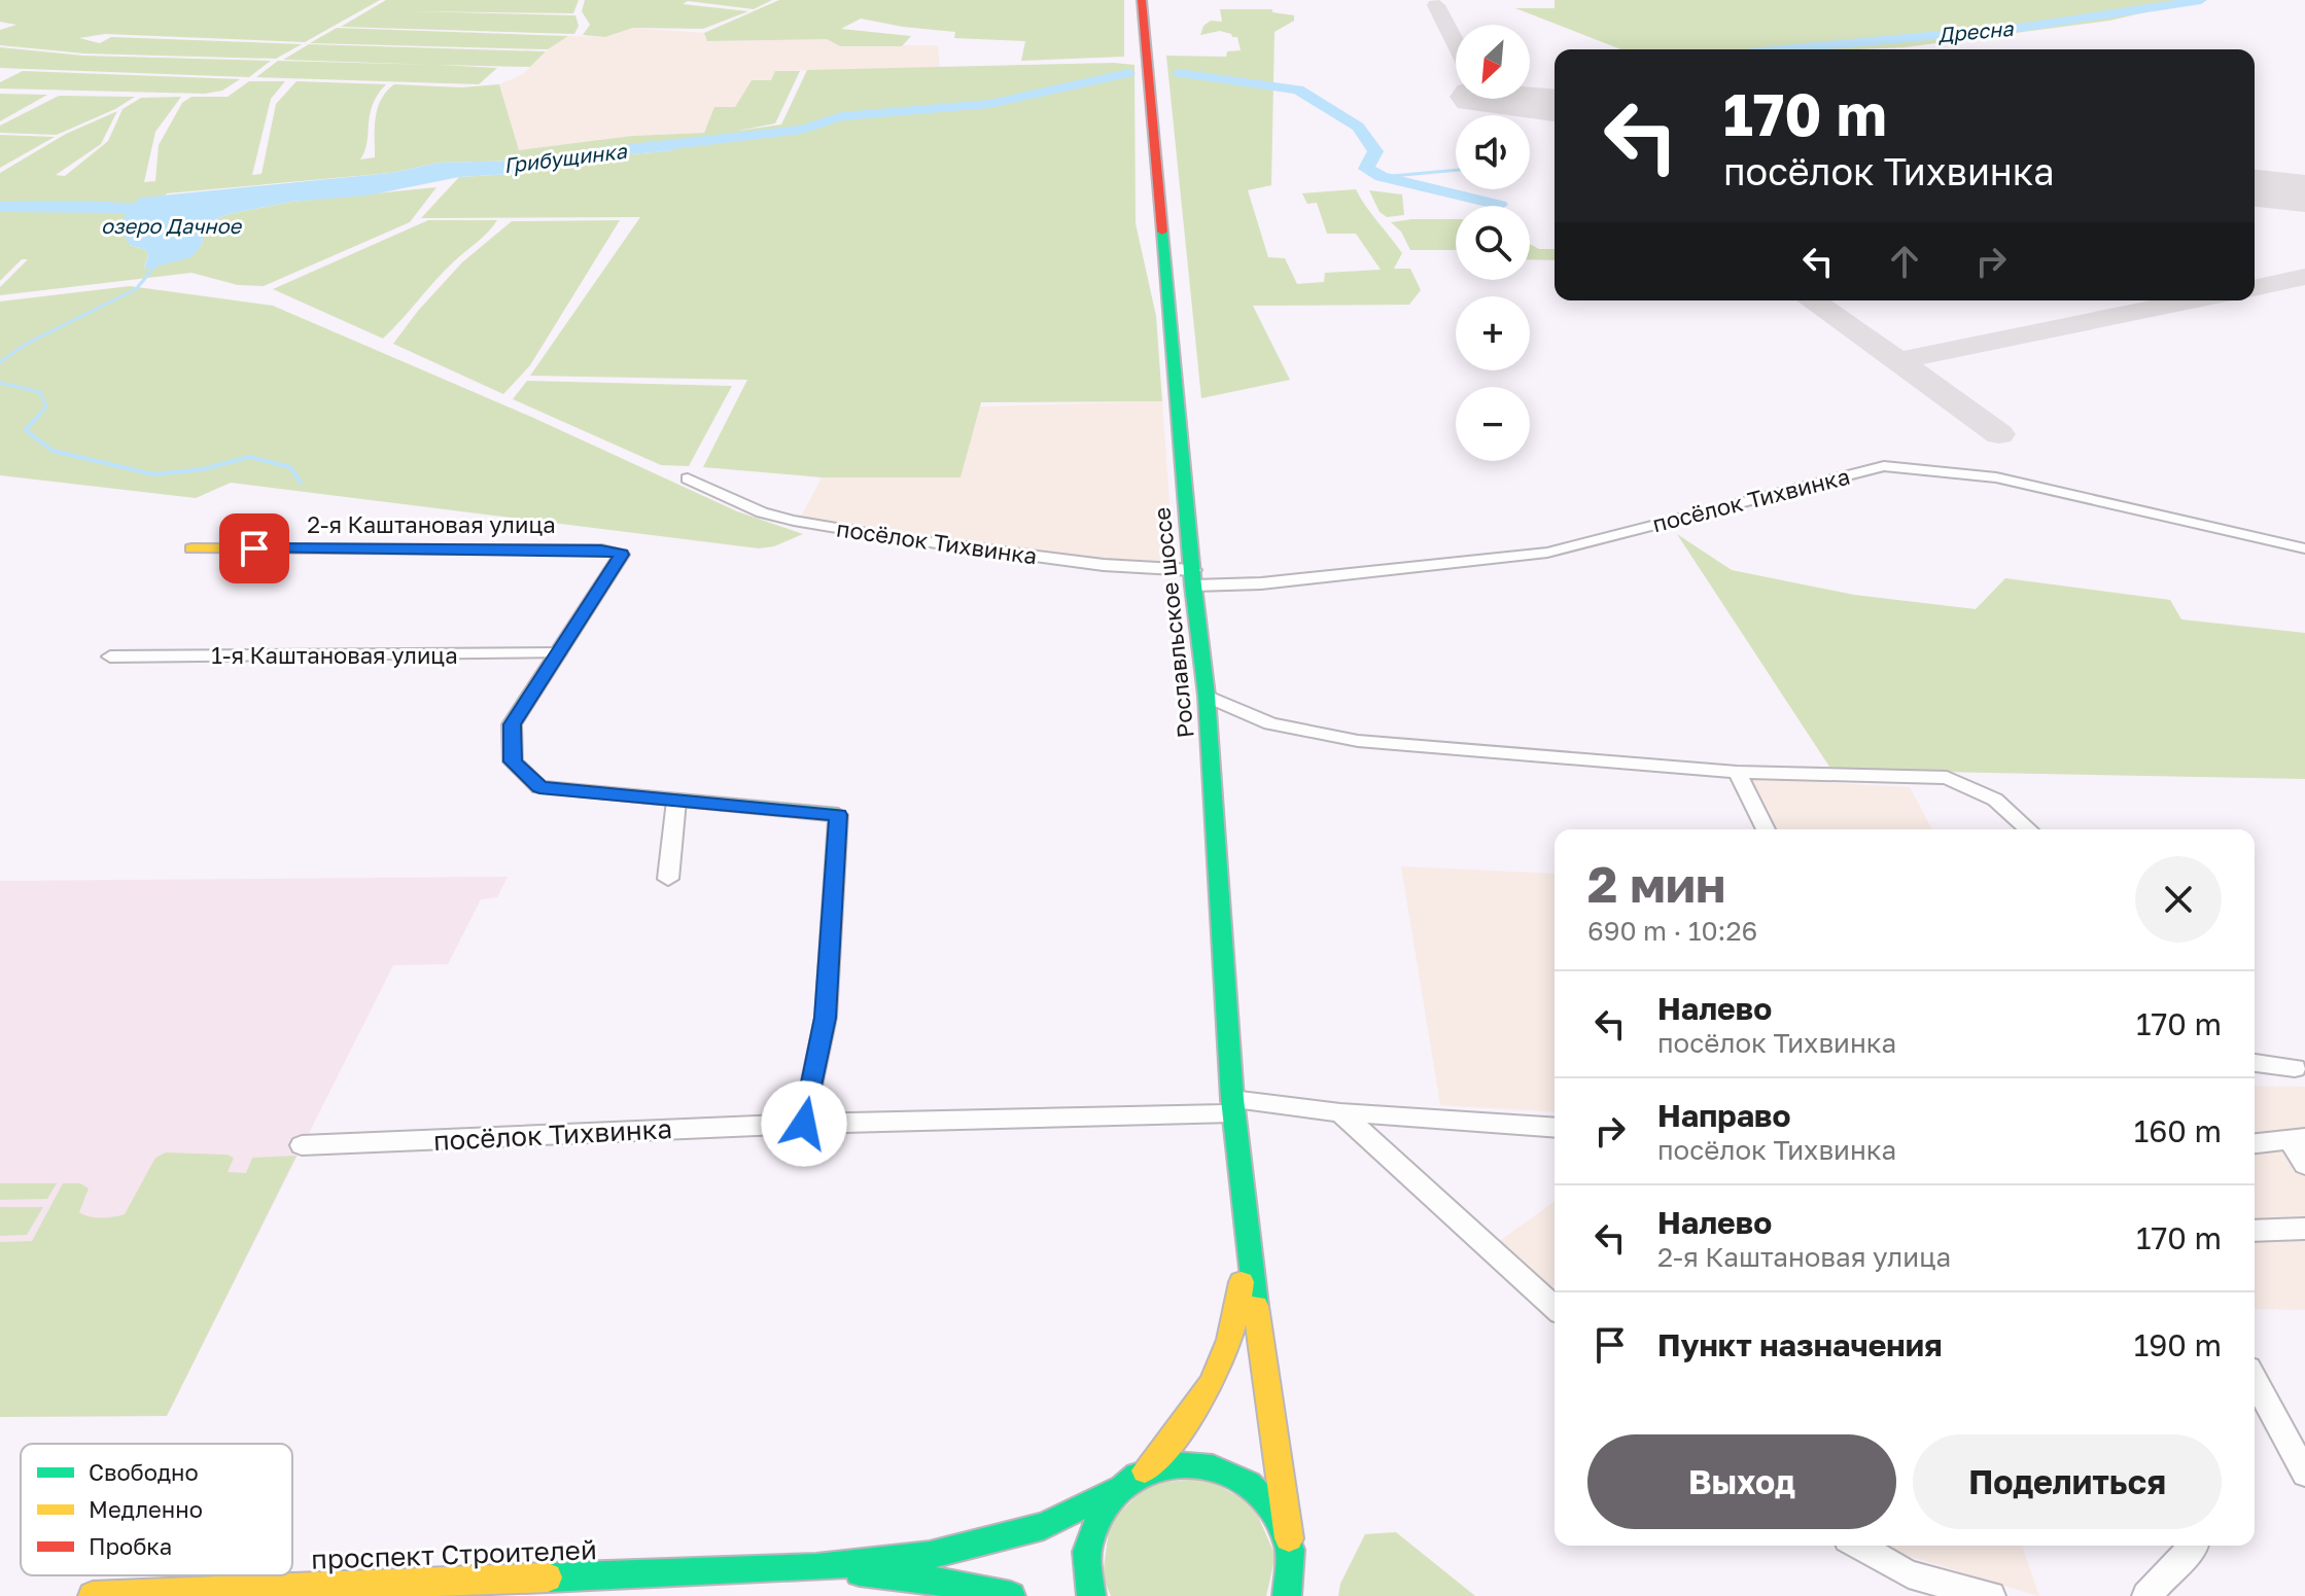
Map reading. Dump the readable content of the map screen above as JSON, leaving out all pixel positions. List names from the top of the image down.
{
  "streets": {
    "main road": ["2-я Каштановая улица", "Рославльское шоссе", "проспект Строителей"],
    "street": ["посёлок Тихвинка", "1-я Каштановая улица"]
  },
  "crossings": [
    ["посёлок Тихвинка", "Рославльское шоссе"],
    ["2-я Каштановая улица", "1-я Каштановая улица"],
    ["Рославльское шоссе", "проспект Строителей"]
  ],
  "water": ["Дресна", "Грибущинка", "озеро Дачное"],
  "legend": ["Свободно", "Медленно", "Пробка"],
  "north": "bottom left",
  "page": {
    "map_buttons": ["+", "−"],
    "turn": ["170 m", "посёлок Тихвинка"],
    "heading": ["2 мин", "690 m · 10:26"],
    "list": [
      {
        "name": "Налево",
        "note": "посёлок Тихвинка",
        "value": "170 m"
      },
      {
        "name": "Направо",
        "note": "посёлок Тихвинка",
        "value": "160 m"
      },
      {
        "name": "Налево",
        "note": "2-я Каштановая улица",
        "value": "170 m"
      },
      {
        "name": "Пункт назначения",
        "value": "190 m"
      }
    ],
    "buttons": ["Выход", "Поделиться"]
  }
}
